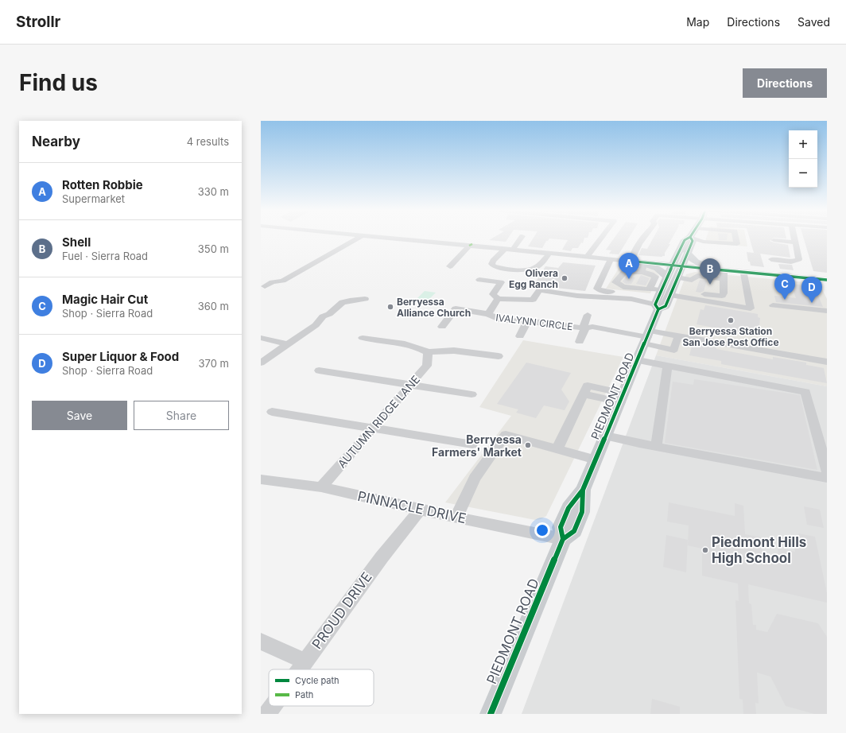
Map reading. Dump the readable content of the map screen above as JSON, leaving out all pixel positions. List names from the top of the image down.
{
  "streets": {
    "main road": ["PIEDMONT ROAD"],
    "street": [
      "IVALYNN CIRCLE",
      "AUTUMN RIDGE LANE",
      "PINNACLE DRIVE",
      "PROUD DRIVE"
    ]
  },
  "crossings": [
    ["IVALYNN CIRCLE", "PIEDMONT ROAD"],
    ["PIEDMONT ROAD", "PINNACLE DRIVE"],
    ["AUTUMN RIDGE LANE", "PINNACLE DRIVE"],
    ["PINNACLE DRIVE", "PROUD DRIVE"]
  ],
  "places": [
    "Olivera Egg Ranch",
    "Berryessa Alliance Church",
    "Berryessa Station San Jose Post Office",
    "Berryessa Farmers' Market",
    "Piedmont Hills High School"
  ],
  "legend": ["Cycle path", "Path"],
  "page": {
    "header": "Strollr",
    "nav": ["Map", "Directions", "Saved"],
    "buttons": [
      "Directions",
      ["Save", "Share"]
    ],
    "title": "Find us",
    "heading": ["Nearby", "4 results"],
    "map_buttons": ["+", "−"],
    "list": [
      {
        "mark": "A",
        "name": "Rotten Robbie",
        "note": "Supermarket",
        "value": "330 m"
      },
      {
        "mark": "B",
        "name": "Shell",
        "note": "Fuel · Sierra Road",
        "value": "350 m"
      },
      {
        "mark": "C",
        "name": "Magic Hair Cut",
        "note": "Shop · Sierra Road",
        "value": "360 m"
      },
      {
        "mark": "D",
        "name": "Super Liquor & Food",
        "note": "Shop · Sierra Road",
        "value": "370 m"
      }
    ],
    "pins": [
      "A",
      "B",
      "C",
      "D"
    ]
  }
}
